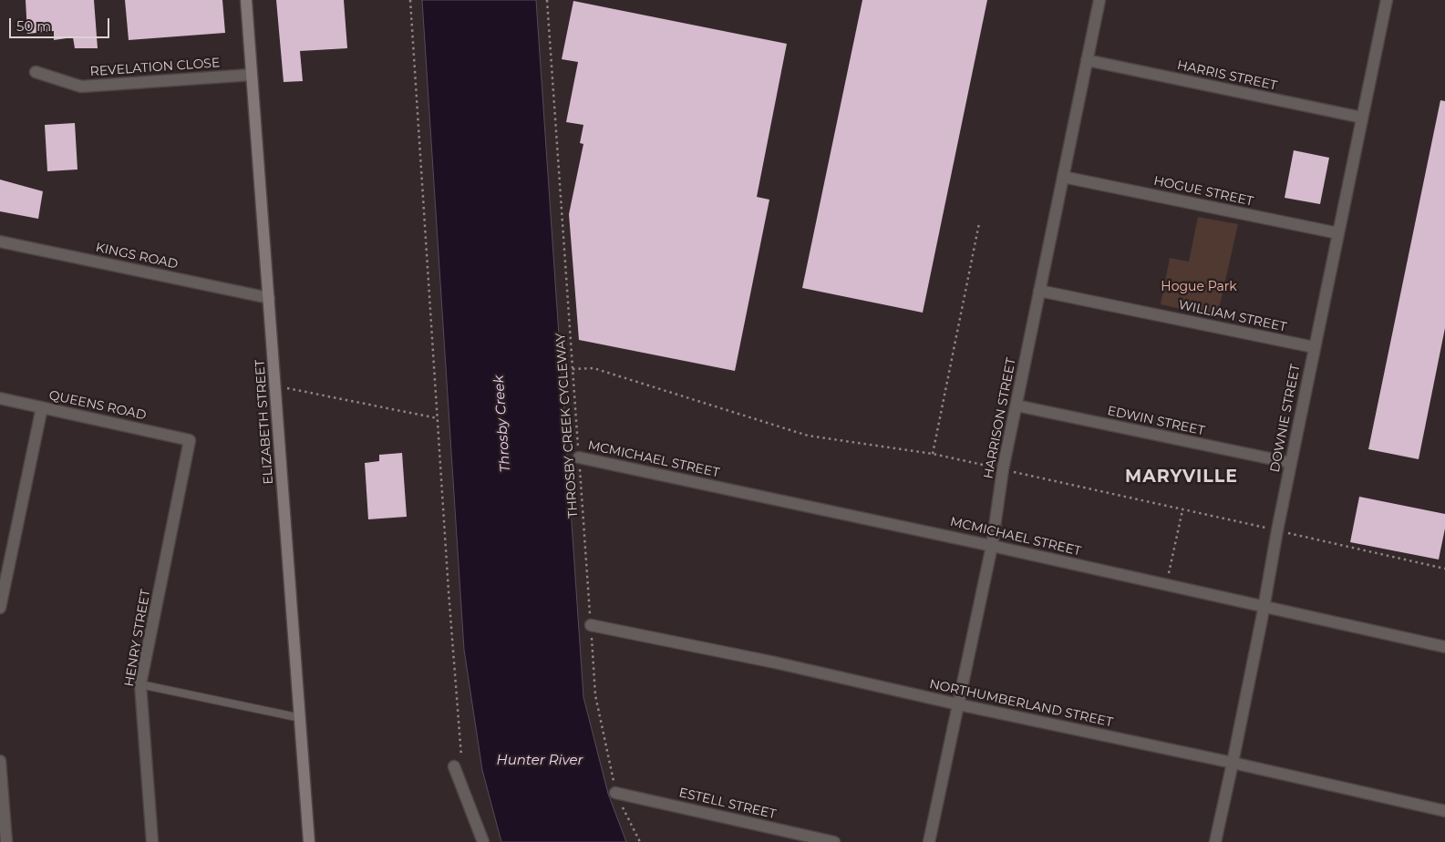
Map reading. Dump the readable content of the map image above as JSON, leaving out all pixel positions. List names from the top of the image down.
{
  "streets": {
    "main road": ["ELIZABETH STREET"],
    "street": [
      "REVELATION CLOSE",
      "HARRIS STREET",
      "HOGUE STREET",
      "KINGS ROAD",
      "WILLIAM STREET",
      "QUEENS ROAD",
      "HARRISON STREET",
      "DOWNIE STREET",
      "EDWIN STREET",
      "MCMICHAEL STREET",
      "HENRY STREET",
      "NORTHUMBERLAND STREET",
      "ESTELL STREET"
    ],
    "path": ["THROSBY CREEK CYCLEWAY"]
  },
  "crossings": [
    ["REVELATION CLOSE", "ELIZABETH STREET"],
    ["HARRIS STREET", "HARRISON STREET"],
    ["HARRIS STREET", "DOWNIE STREET"],
    ["HOGUE STREET", "HARRISON STREET"],
    ["HOGUE STREET", "DOWNIE STREET"],
    ["KINGS ROAD", "ELIZABETH STREET"],
    ["WILLIAM STREET", "HARRISON STREET"],
    ["WILLIAM STREET", "DOWNIE STREET"],
    ["QUEENS ROAD", "HENRY STREET"],
    ["HARRISON STREET", "EDWIN STREET"],
    ["HARRISON STREET", "MCMICHAEL STREET"],
    ["HARRISON STREET", "NORTHUMBERLAND STREET"],
    ["DOWNIE STREET", "EDWIN STREET"],
    ["DOWNIE STREET", "MCMICHAEL STREET"],
    ["DOWNIE STREET", "NORTHUMBERLAND STREET"],
    ["THROSBY CREEK CYCLEWAY", "MCMICHAEL STREET"],
    ["THROSBY CREEK CYCLEWAY", "NORTHUMBERLAND STREET"],
    ["THROSBY CREEK CYCLEWAY", "ESTELL STREET"]
  ],
  "districts": ["MARYVILLE"],
  "water": ["Throsby Creek", "Hunter River"],
  "parks": ["Hogue Park"],
  "scale_bar": "50 m"
}
